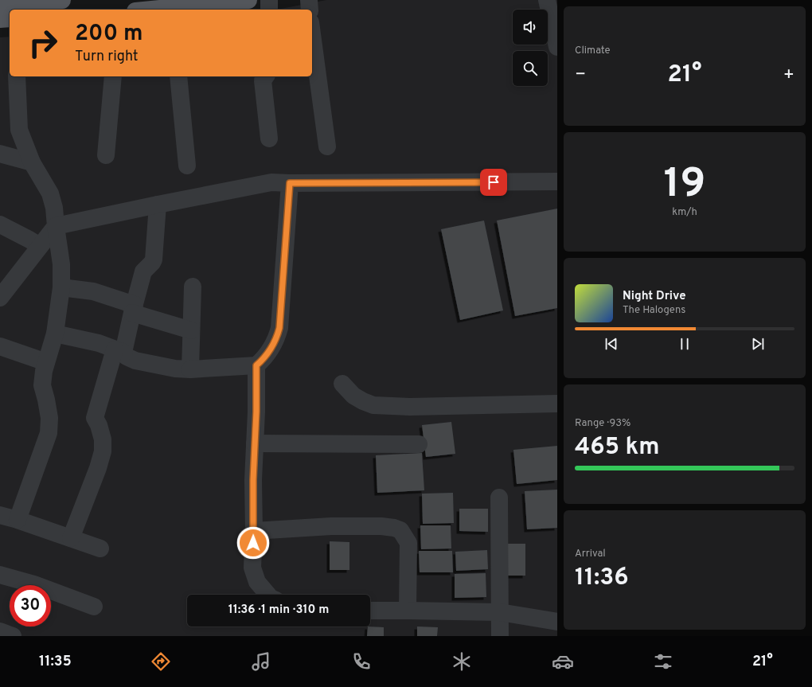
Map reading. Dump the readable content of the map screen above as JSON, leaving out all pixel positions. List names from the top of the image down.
{
  "page": {
    "tile": [
      "Climate",
      ["19", "km/h"],
      ["Range · 93%", "465 km"],
      ["Arrival", "11:36"]
    ],
    "turn": ["200 m", "Turn right"],
    "heat": ["−", "21°", "+"],
    "song": ["Night Drive", "The Halogens"],
    "limit": "30",
    "trip": "11:36 · 1 min · 310 m",
    "tabs": ["11:35", "21°"]
  }
}
